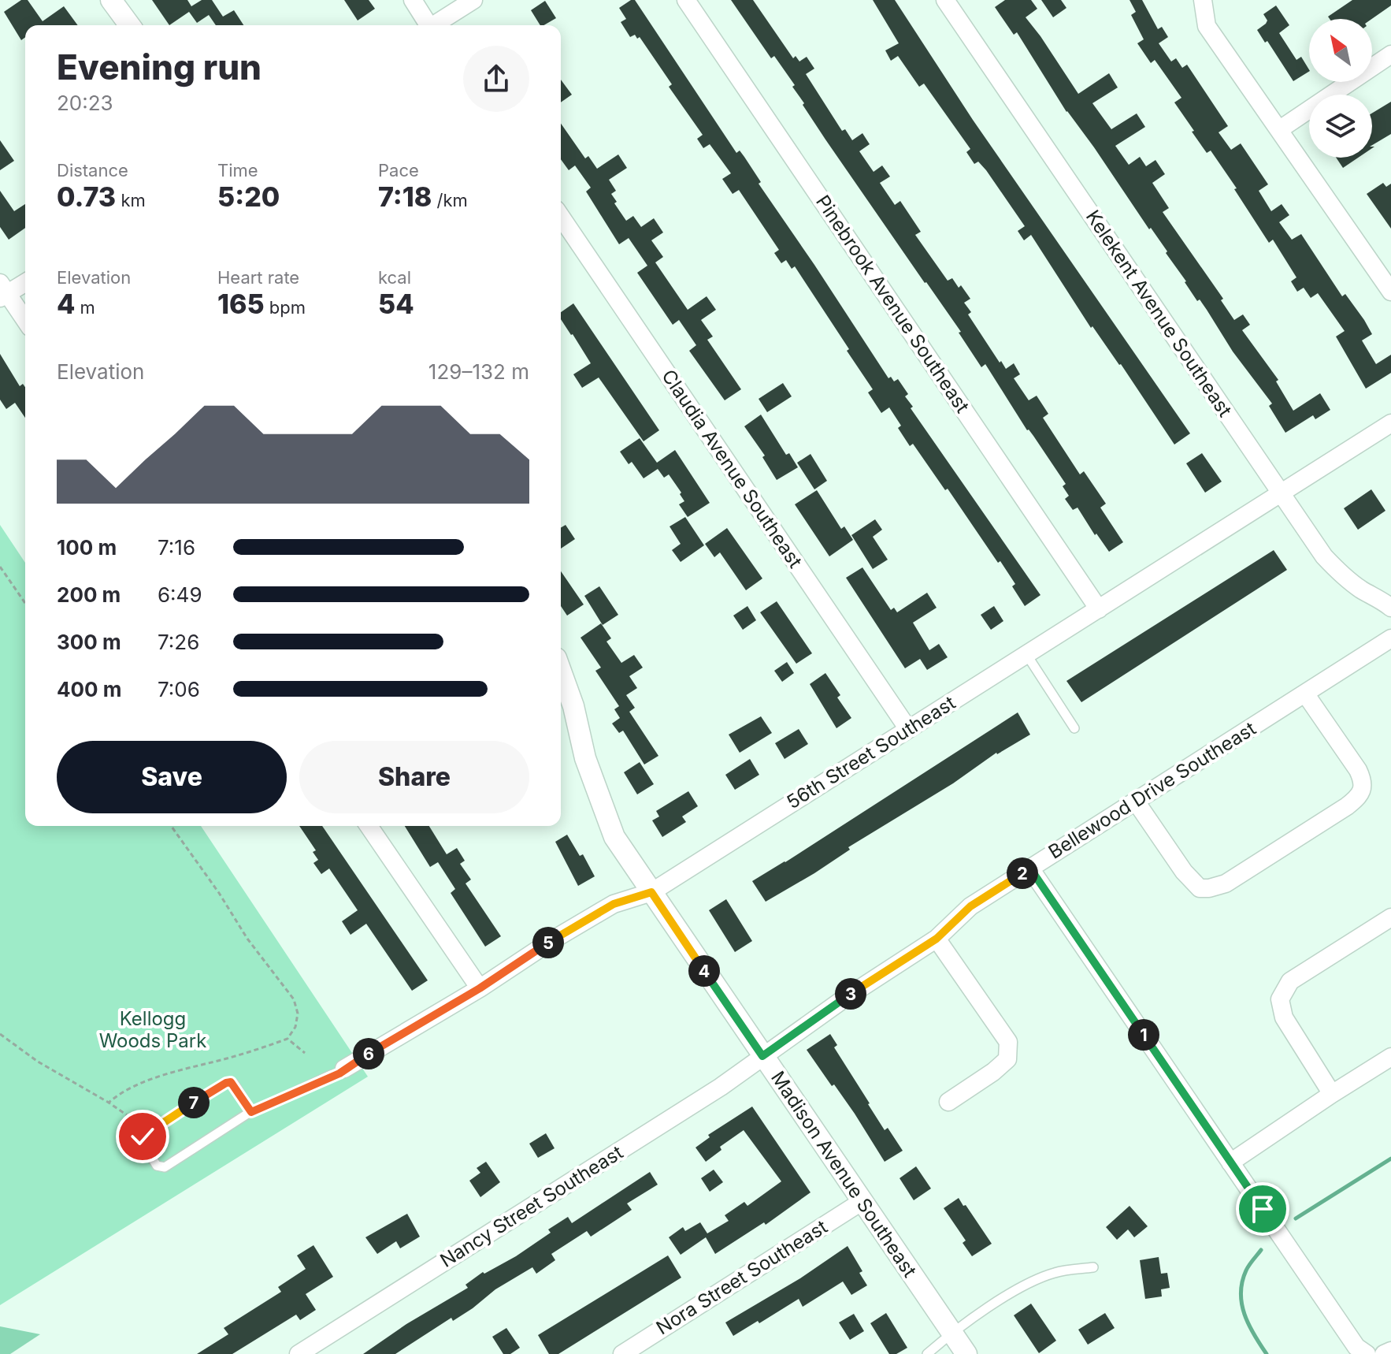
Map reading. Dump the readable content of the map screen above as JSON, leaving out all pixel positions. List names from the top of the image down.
{
  "streets": {
    "street": [
      "Pinebrook Avenue Southeast",
      "Kelekent Avenue Southeast",
      "Claudia Avenue Southeast",
      "56th Street Southeast",
      "Bellewood Drive Southeast",
      "Madison Avenue Southeast",
      "Nancy Street Southeast",
      "Nora Street Southeast"
    ]
  },
  "crossings": [
    ["Pinebrook Avenue Southeast", "56th Street Southeast"],
    ["Kelekent Avenue Southeast", "56th Street Southeast"],
    ["Claudia Avenue Southeast", "56th Street Southeast"],
    ["56th Street Southeast", "Madison Avenue Southeast"],
    ["Bellewood Drive Southeast", "Madison Avenue Southeast"],
    ["Bellewood Drive Southeast", "Nancy Street Southeast"],
    ["Madison Avenue Southeast", "Nancy Street Southeast"],
    ["Madison Avenue Southeast", "Nora Street Southeast"]
  ],
  "parks": ["Kellogg Woods Park"],
  "north": "top left",
  "page": {
    "heading": ["Evening run", "20:23"],
    "stats": [
      ["Distance", "0.73 km"],
      ["Time", "5:20"],
      ["Pace", "7:18 /km"],
      ["Elevation", "4 m"],
      ["Heart rate", "165 bpm"],
      ["kcal", "54"]
    ],
    "chart": ["Elevation", "129–132 m"],
    "list": [
      {
        "name": "100 m",
        "note": "7:16"
      },
      {
        "name": "200 m",
        "note": "6:49"
      },
      {
        "name": "300 m",
        "note": "7:26"
      },
      {
        "name": "400 m",
        "note": "7:06"
      }
    ],
    "buttons": ["Save", "Share"],
    "pins": [
      "2",
      "5",
      "4",
      "3",
      "1",
      "6",
      "7"
    ]
  }
}
